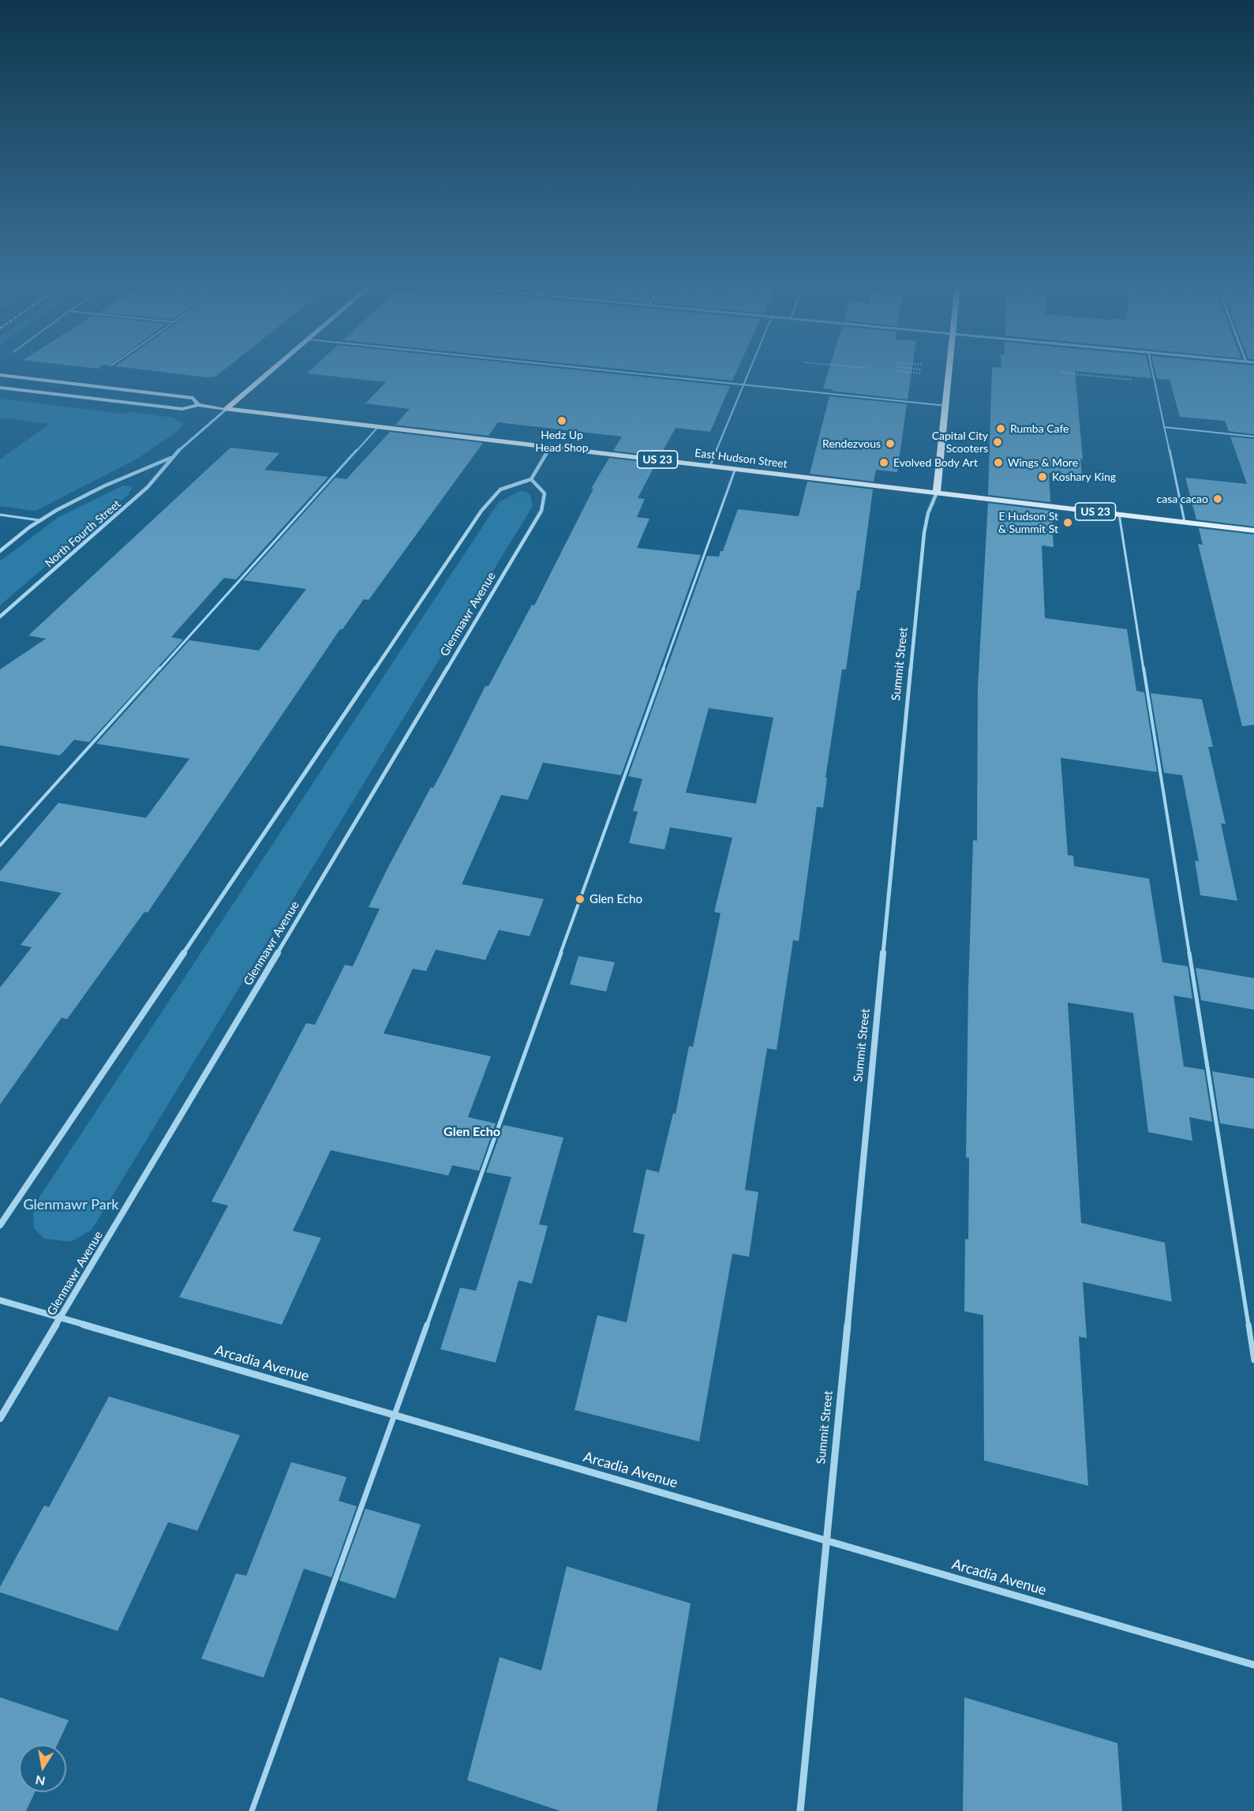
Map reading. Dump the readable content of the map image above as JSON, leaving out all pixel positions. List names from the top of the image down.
{
  "streets": {
    "main road": ["East Hudson Street", "US 23", "Summit Street"],
    "street": ["North Fourth Street", "Glenmawr Avenue", "Arcadia Avenue"]
  },
  "crossings": [
    ["East Hudson Street", "North Fourth Street"],
    ["East Hudson Street", "Summit Street"],
    ["Glenmawr Avenue", "Arcadia Avenue"],
    ["Summit Street", "Arcadia Avenue"]
  ],
  "districts": ["Glen Echo"],
  "parks": ["Glenmawr Park"],
  "places": [
    "Hedz Up Head Shop",
    "Rumba Cafe",
    "Capital City Scooters",
    "Rendezvous",
    "Evolved Body Art",
    "Wings & More",
    "Koshary King",
    "casa cacao",
    "E Hudson St & Summit St",
    "Glen Echo"
  ],
  "north": "bottom"
}
